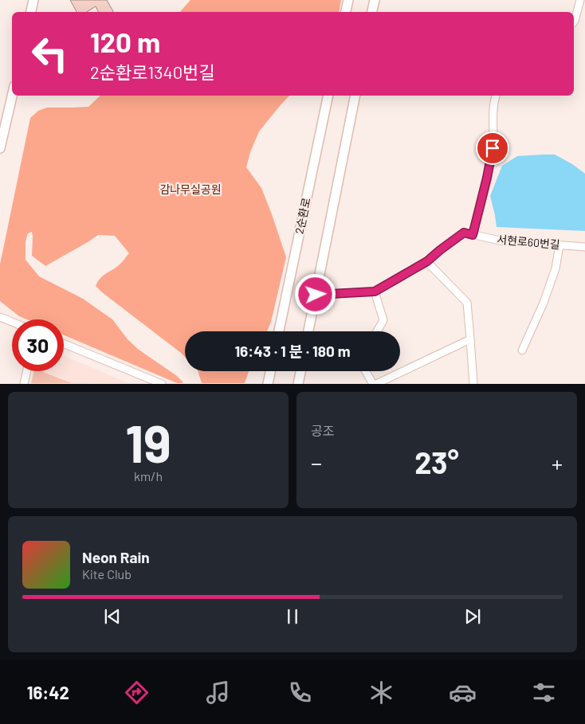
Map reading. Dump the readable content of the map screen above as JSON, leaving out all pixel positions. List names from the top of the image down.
{
  "streets": {
    "street": ["2순환로", "서현로60번길"]
  },
  "parks": ["감나무실공원"],
  "page": {
    "turn": ["120 m", "2순환로1340번길"],
    "limit": "30",
    "trip": "16:43 · 1 분 · 180 m",
    "tile": [
      ["19", "km/h"],
      "공조"
    ],
    "heat": ["−", "23°", "+"],
    "song": ["Neon Rain", "Kite Club"],
    "tabs": "16:42"
  }
}
